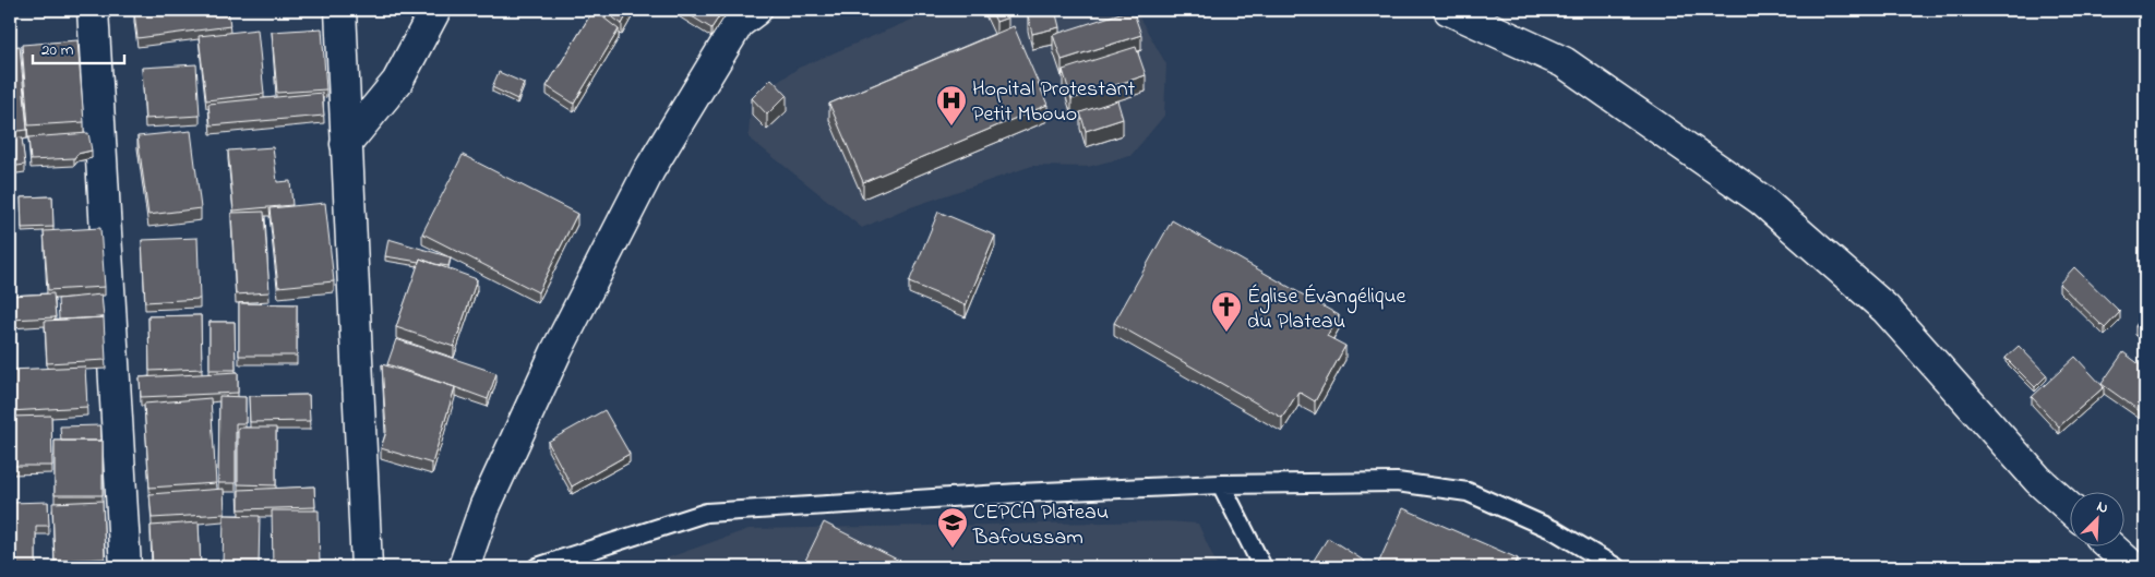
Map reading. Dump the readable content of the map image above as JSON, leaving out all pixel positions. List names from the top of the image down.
{
  "places": {
    "hospital": ["Hopital Protestant Petit Mbouo"],
    "church": ["Église Évangélique du Plateau"],
    "school or university": ["CEPCA Plateau Bafoussam"]
  },
  "scale_bar": "20 m",
  "north": "top right"
}
